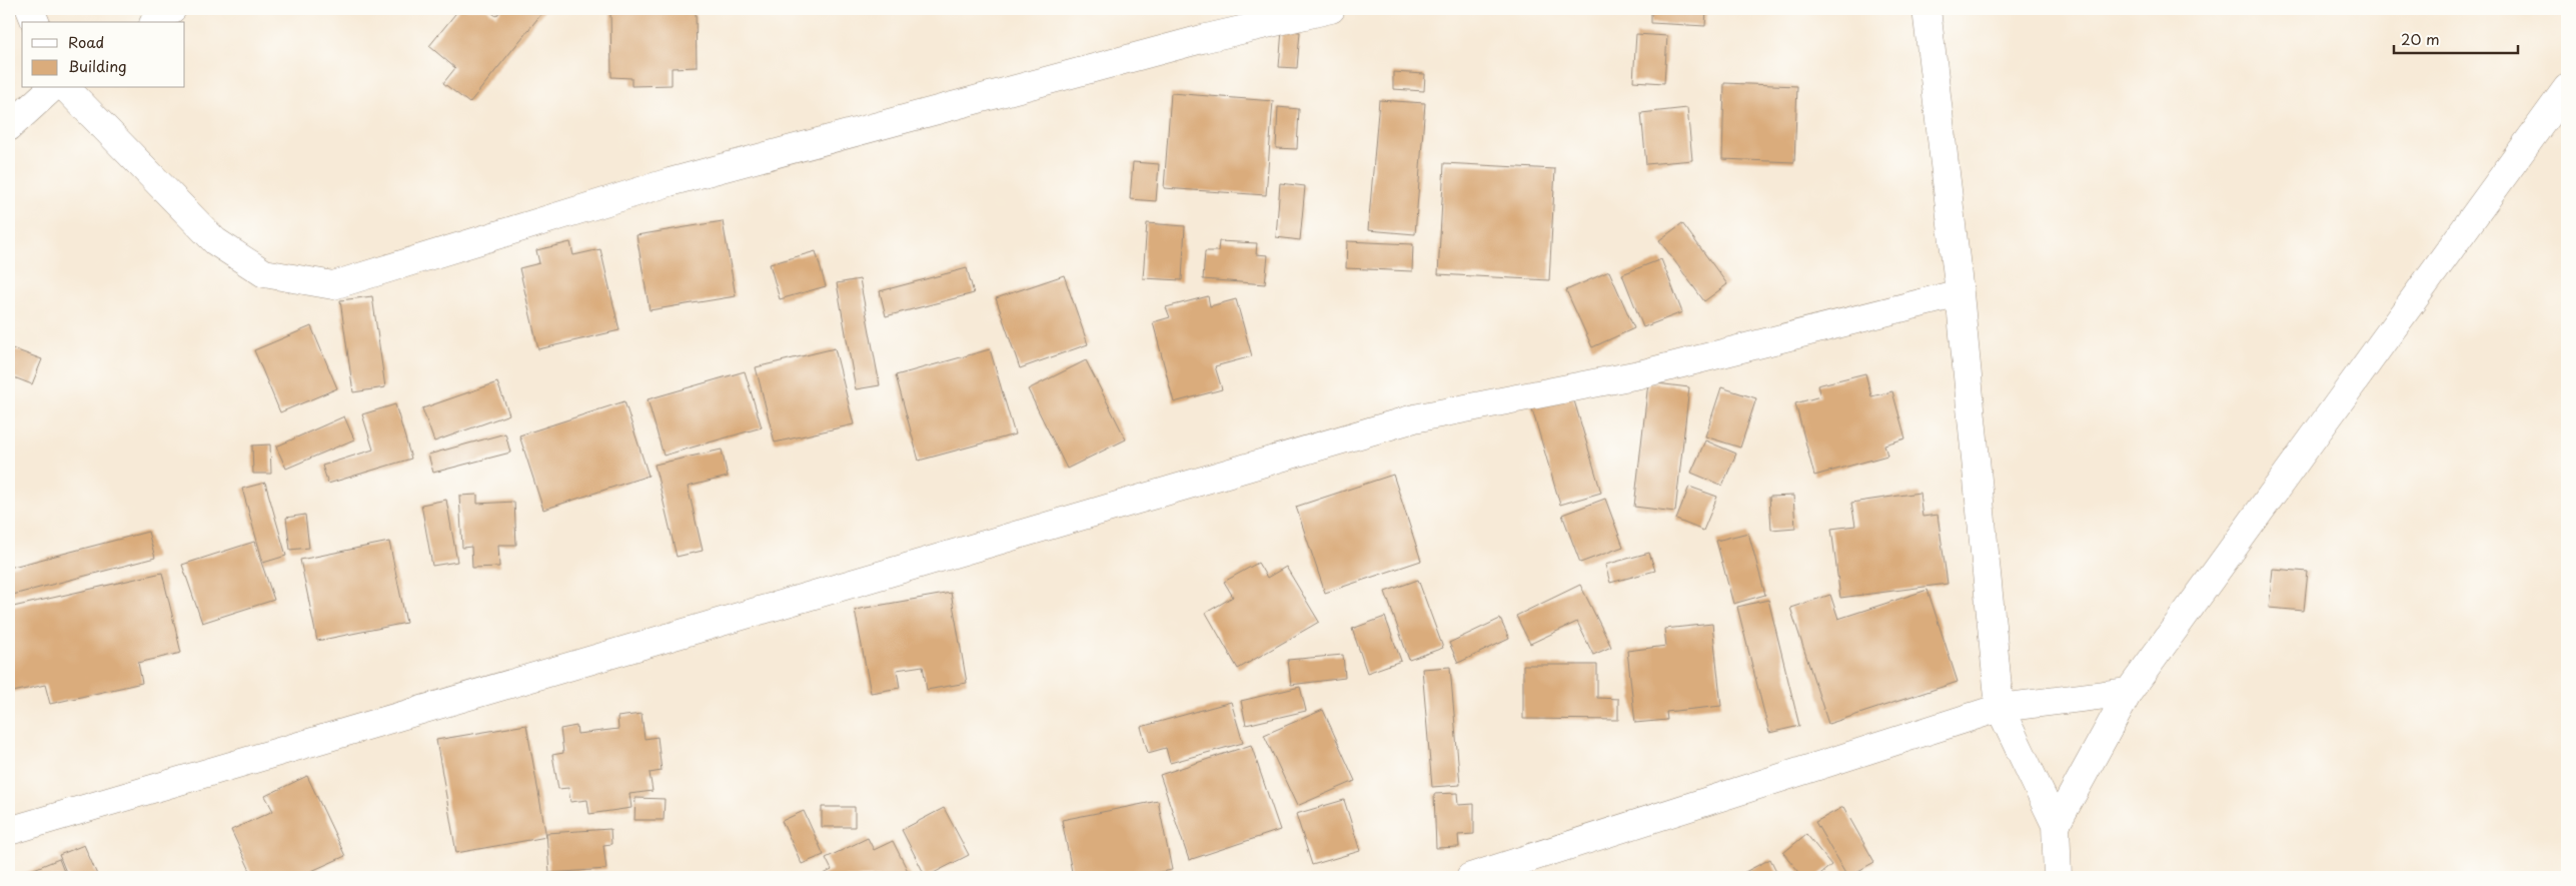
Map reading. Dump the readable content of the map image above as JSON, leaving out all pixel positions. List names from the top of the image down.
{
  "legend": ["Road", "Building"],
  "scale_bar": "20 m"
}
